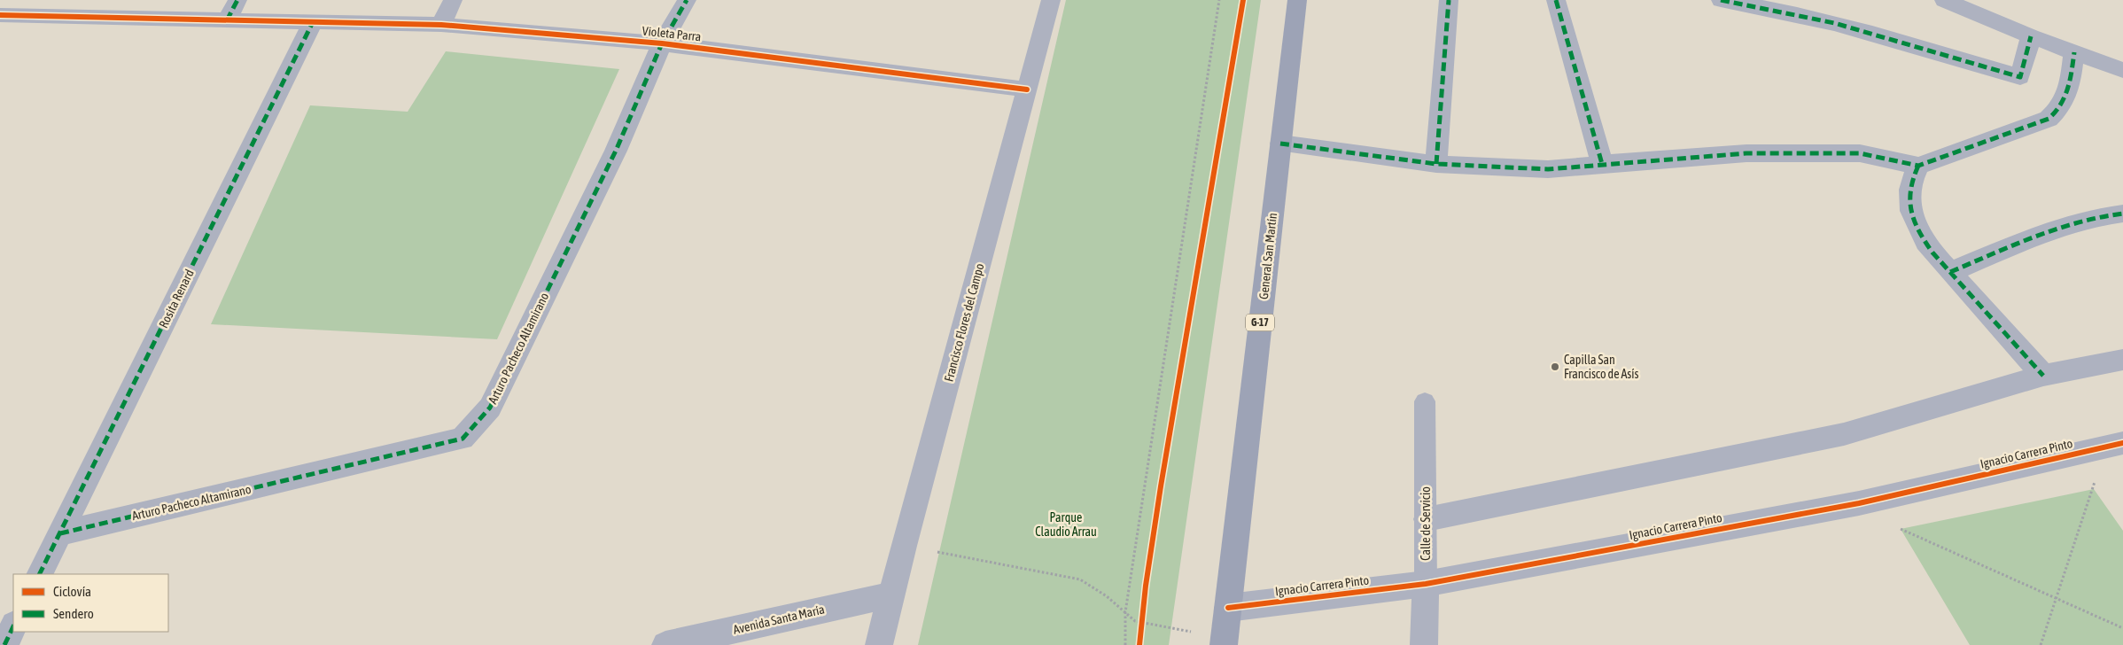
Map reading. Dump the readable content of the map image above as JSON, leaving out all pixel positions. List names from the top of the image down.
{
  "streets": {
    "main road": ["General San Martín", "G-17"],
    "street": [
      "Violeta Parra",
      "Rosita Renard",
      "Francisco Flores del Campo",
      "Arturo Pacheco Altamirano",
      "Ignacio Carrera Pinto",
      "Calle de Servicio",
      "Avenida Santa María"
    ]
  },
  "crossings": [
    ["Violeta Parra", "Rosita Renard"],
    ["Violeta Parra", "Francisco Flores del Campo"],
    ["Violeta Parra", "Arturo Pacheco Altamirano"],
    ["General San Martín", "Ignacio Carrera Pinto"],
    ["Rosita Renard", "Arturo Pacheco Altamirano"],
    ["Francisco Flores del Campo", "Avenida Santa María"],
    ["Ignacio Carrera Pinto", "Calle de Servicio"]
  ],
  "parks": ["Parque Claudio Arrau"],
  "places": ["Capilla San Francisco de Asís"],
  "legend": ["Ciclovía", "Sendero"]
}
